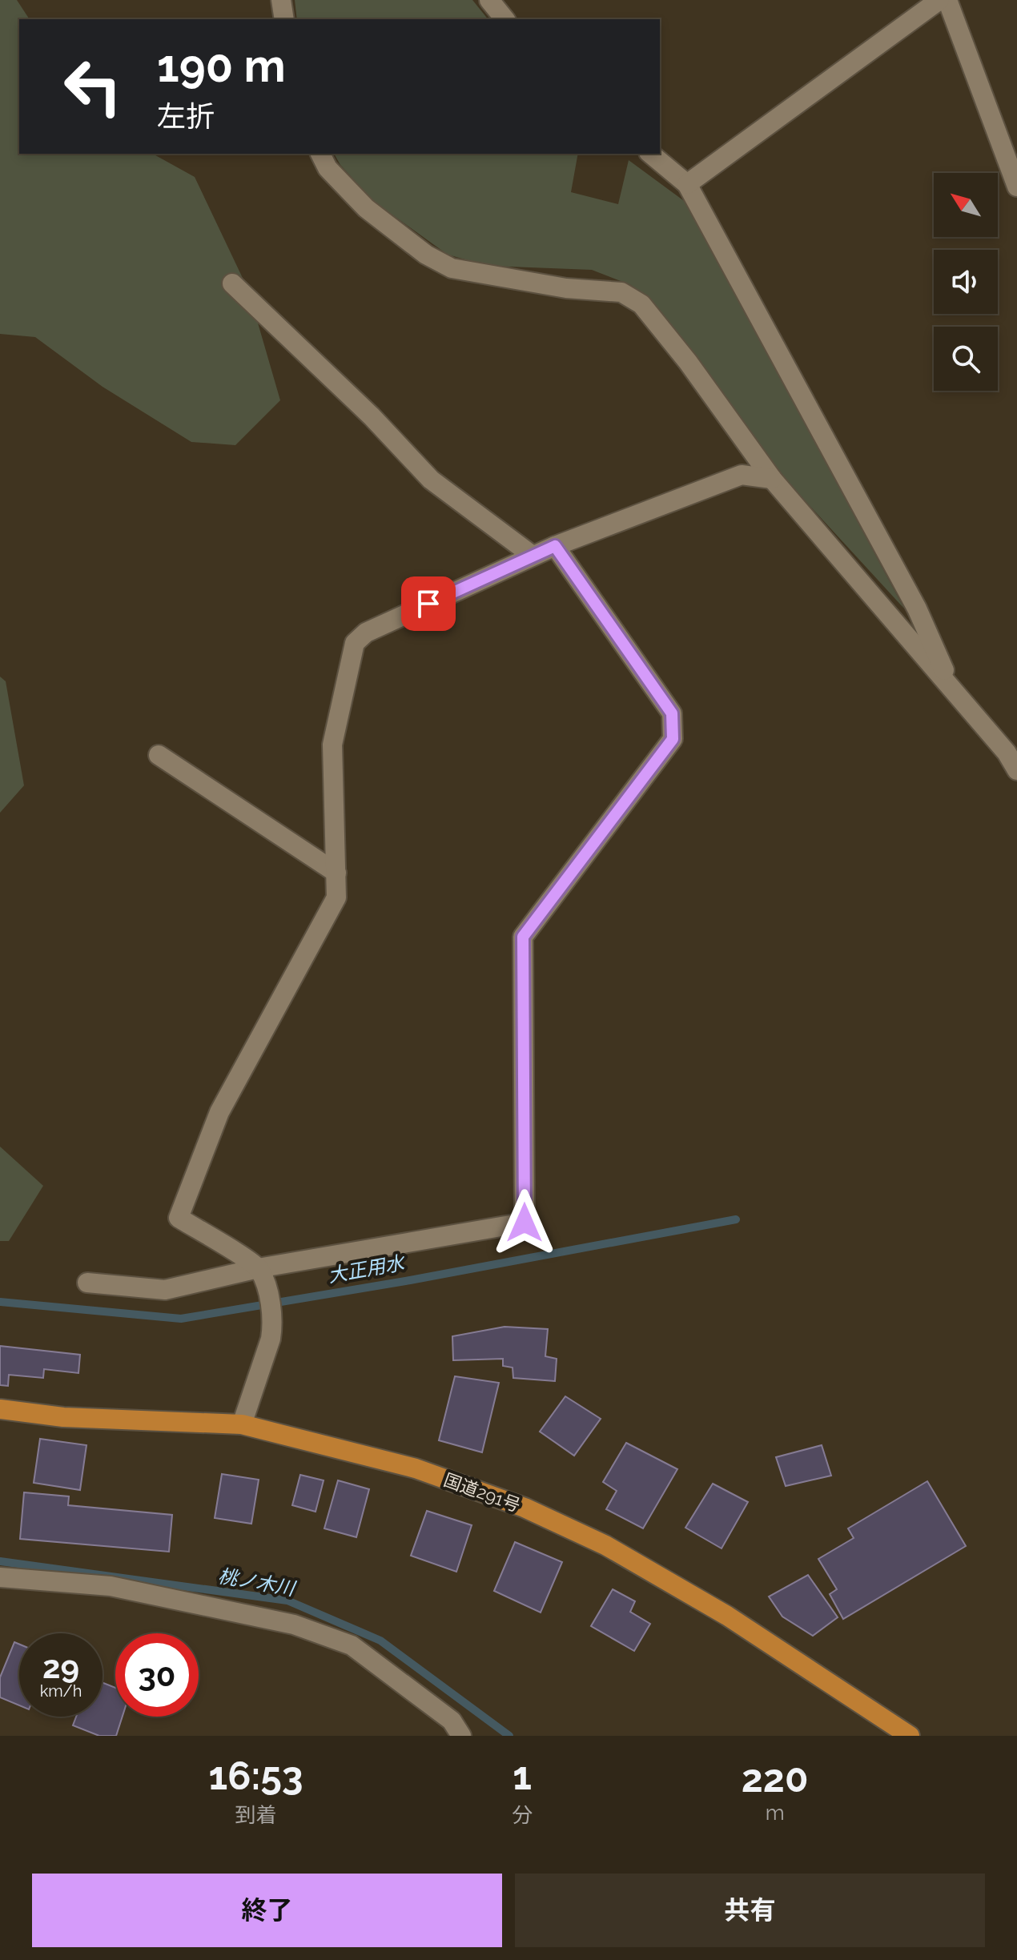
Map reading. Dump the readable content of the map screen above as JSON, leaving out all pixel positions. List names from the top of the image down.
{
  "streets": {
    "highway": ["国道291号"]
  },
  "water": ["大正用水", "桃ノ木川"],
  "north": "top left",
  "page": {
    "turn": ["190 m", "左折"],
    "speed": "29 km/h",
    "limit": "30",
    "eta": [
      "16:53",
      "到着",
      "1",
      "分",
      "220",
      "m"
    ],
    "buttons": ["終了", "共有"]
  }
}
